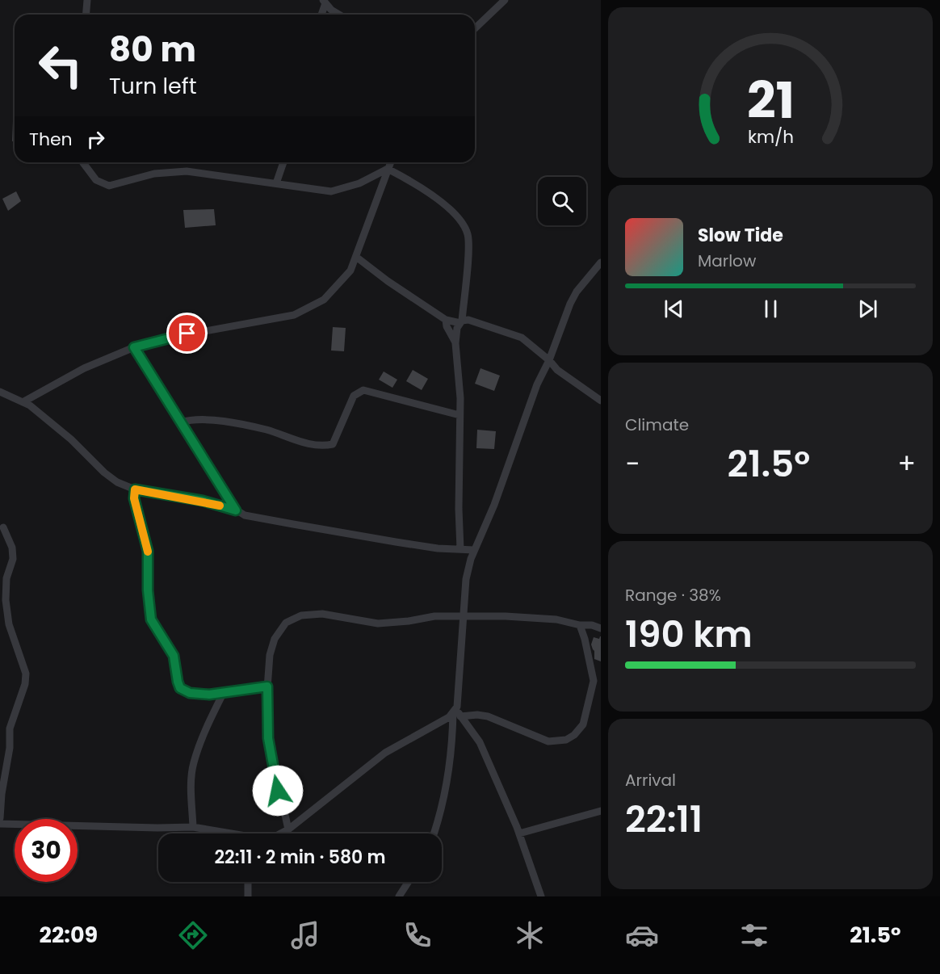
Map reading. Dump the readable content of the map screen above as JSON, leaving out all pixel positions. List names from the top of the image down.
{
  "page": {
    "turn": ["80 m", "Turn left"],
    "then": "Then",
    "song": ["Slow Tide", "Marlow"],
    "tile": [
      "Climate",
      ["Range · 38%", "190 km"],
      ["Arrival", "22:11"]
    ],
    "heat": ["−", "21.5°", "+"],
    "limit": "30",
    "trip": "22:11 · 2 min · 580 m",
    "tabs": ["22:09", "21.5°"],
    "gauge": ["21", "km/h"]
  }
}
